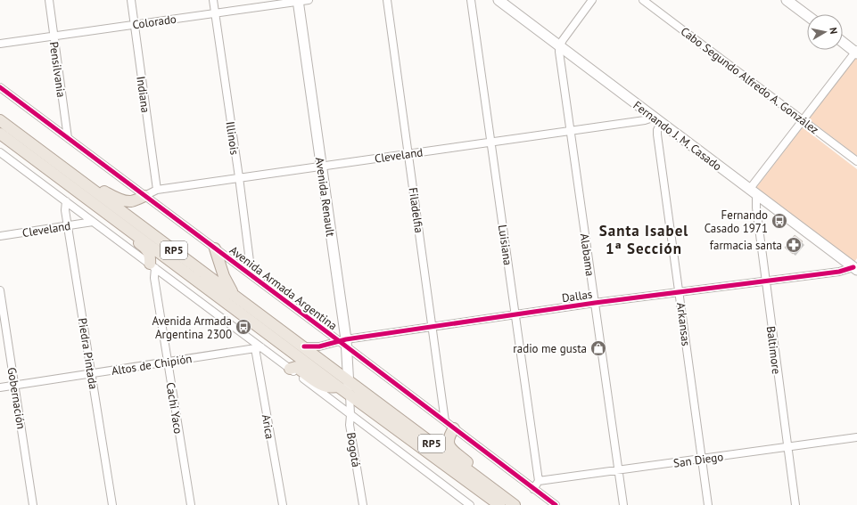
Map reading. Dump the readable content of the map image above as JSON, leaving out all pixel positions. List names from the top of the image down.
{
  "streets": {
    "main road": ["RP5"],
    "street": [
      "Colorado",
      "Pensilvania",
      "Cabo Segundo Alfredo A. González",
      "Indiana",
      "Fernando J. M. Casado",
      "Illinois",
      "Cleveland",
      "Avenida Renault",
      "Filadelfia",
      "Luisiana",
      "Alabama",
      "Avenida Armada Argentina",
      "Dallas",
      "Arkansas",
      "Baltimore",
      "Piedra Pintada",
      "Altos de Chipión",
      "Gobernación",
      "Cachi Yaco",
      "Arica",
      "Bogotá",
      "San Diego"
    ]
  },
  "crossings": [
    ["Colorado", "Pensilvania"],
    ["Colorado", "Indiana"],
    ["Colorado", "Illinois"],
    ["Colorado", "Avenida Renault"],
    ["Pensilvania", "Avenida Armada Argentina"],
    ["Indiana", "Cleveland"],
    ["Fernando J. M. Casado", "Cleveland"],
    ["Fernando J. M. Casado", "Alabama"],
    ["Fernando J. M. Casado", "Dallas"],
    ["Fernando J. M. Casado", "Arkansas"],
    ["Fernando J. M. Casado", "Baltimore"],
    ["Illinois", "Cleveland"],
    ["Illinois", "Avenida Armada Argentina"],
    ["Cleveland", "Avenida Renault"],
    ["Cleveland", "Filadelfia"],
    ["Cleveland", "Luisiana"],
    ["Cleveland", "Alabama"],
    ["Cleveland", "Avenida Armada Argentina"],
    ["Cleveland", "Piedra Pintada"],
    ["Avenida Renault", "RP5"],
    ["Avenida Renault", "Avenida Armada Argentina"],
    ["Avenida Renault", "Dallas"],
    ["Avenida Renault", "Bogotá"],
    ["Filadelfia", "Avenida Armada Argentina"],
    ["Filadelfia", "Dallas"],
    ["Luisiana", "Dallas"],
    ["Luisiana", "San Diego"],
    ["RP5", "Dallas"],
    ["RP5", "Bogotá"],
    ["Alabama", "Dallas"],
    ["Alabama", "San Diego"],
    ["Avenida Armada Argentina", "Dallas"],
    ["Dallas", "Arkansas"],
    ["Dallas", "Baltimore"],
    ["Arkansas", "San Diego"],
    ["Baltimore", "San Diego"],
    ["Piedra Pintada", "Altos de Chipión"],
    ["Altos de Chipión", "Gobernación"],
    ["Altos de Chipión", "Cachi Yaco"],
    ["Altos de Chipión", "Arica"]
  ],
  "districts": ["Santa Isabel 1ª Sección"],
  "places": {
    "bus stop": ["Fernando Casado 1971", "Avenida Armada Argentina 2300"],
    "pharmacy": ["farmacia santa"],
    "shop": ["radio me gusta"]
  },
  "north": "right"
}
